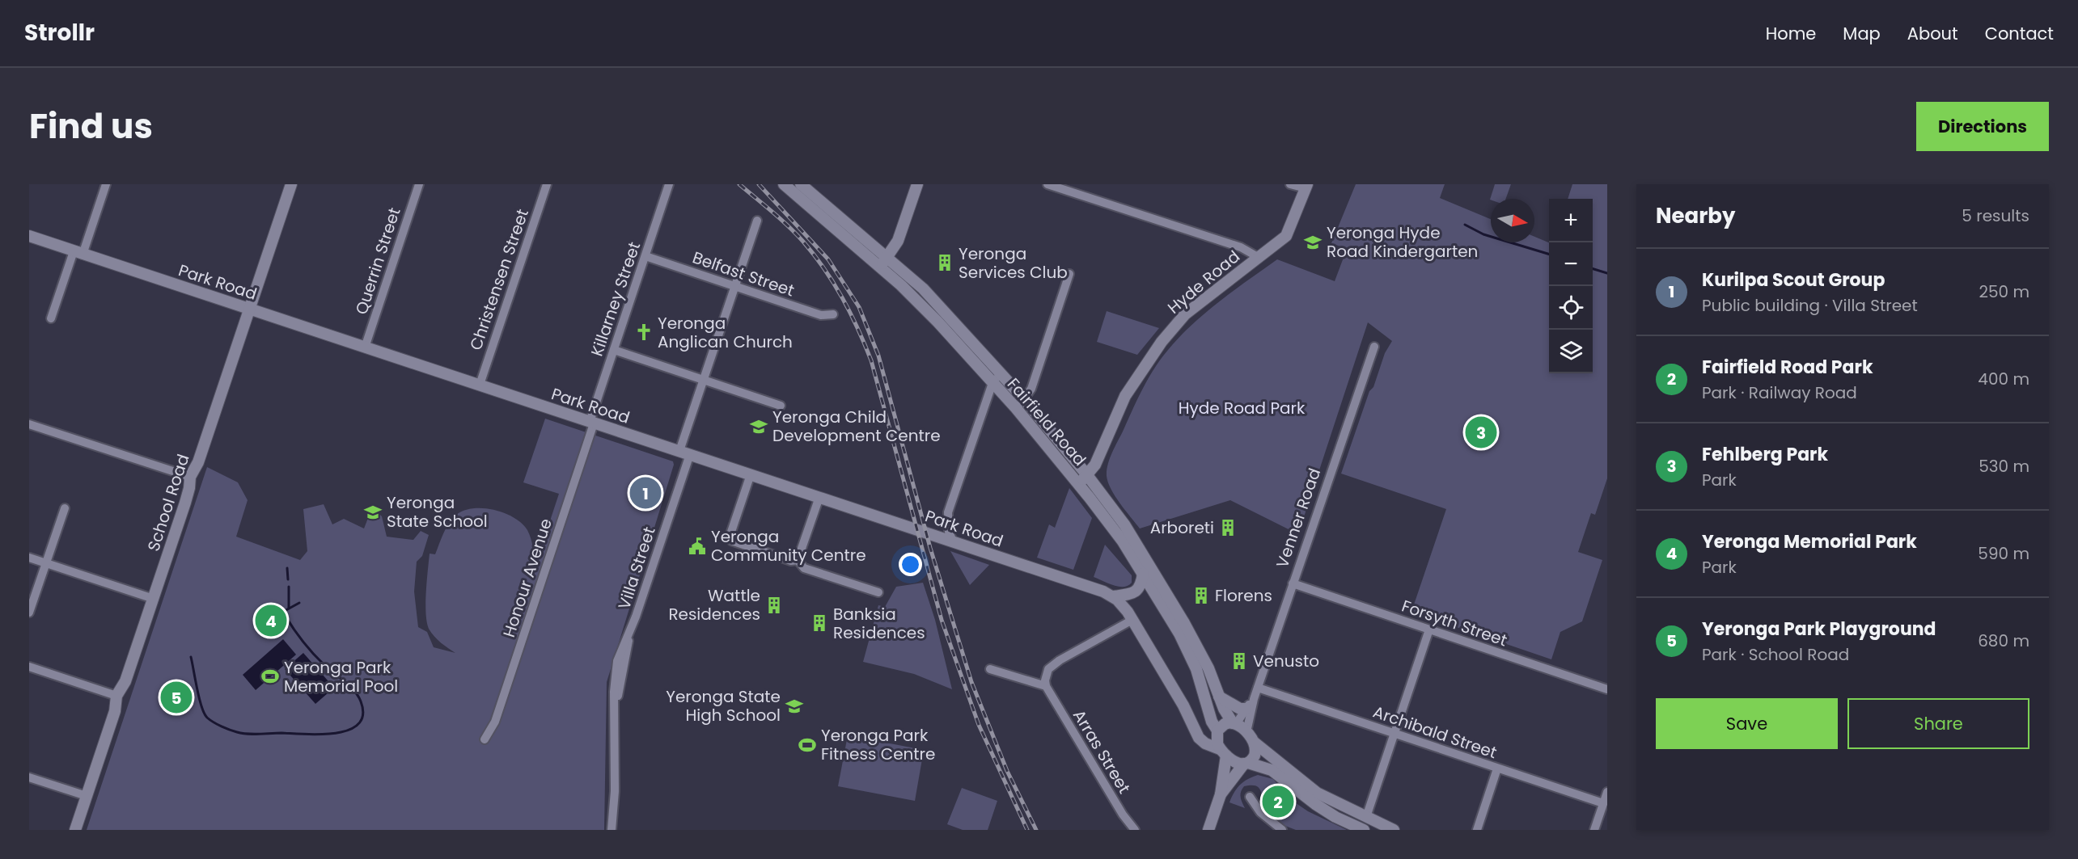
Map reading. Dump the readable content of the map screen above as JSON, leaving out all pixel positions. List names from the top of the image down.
{
  "streets": {
    "street": [
      "Querrin Street",
      "Belfast Street",
      "Christensen Street",
      "Park Road",
      "Hyde Road",
      "Killarney Street",
      "Fairfield Road",
      "School Road",
      "Venner Road",
      "Villa Street",
      "Honour Avenue",
      "Forsyth Street",
      "Archibald Street",
      "Arras Street"
    ]
  },
  "crossings": [
    ["Querrin Street", "Park Road"],
    ["Belfast Street", "Killarney Street"],
    ["Belfast Street", "Villa Street"],
    ["Christensen Street", "Park Road"],
    ["Park Road", "Killarney Street"],
    ["Park Road", "School Road"],
    ["Park Road", "Villa Street"],
    ["Park Road", "Honour Avenue"],
    ["Hyde Road", "Fairfield Road"],
    ["Killarney Street", "Honour Avenue"],
    ["Fairfield Road", "Venner Road"],
    ["Venner Road", "Forsyth Street"],
    ["Venner Road", "Archibald Street"]
  ],
  "parks": ["Hyde Road Park"],
  "places": {
    "school or university": [
      "Yeronga Hyde Road Kindergarten",
      "Yeronga Child Development Centre",
      "Yeronga State School",
      "Yeronga State High School"
    ],
    "building": [
      "Yeronga Services Club",
      "Arboreti",
      "Florens",
      "Wattle Residences",
      "Banksia Residences",
      "Venusto"
    ],
    "church": ["Yeronga Anglican Church"],
    "public building": ["Yeronga Community Centre"],
    "sports": ["Yeronga Park Memorial Pool", "Yeronga Park Fitness Centre"]
  },
  "north": "right",
  "page": {
    "header": "Strollr",
    "nav": [
      "Home",
      "Map",
      "About",
      "Contact"
    ],
    "title": "Find us",
    "buttons": [
      "Directions",
      ["Save", "Share"]
    ],
    "heading": ["Nearby", "5 results"],
    "map_buttons": ["+", "−"],
    "list": [
      {
        "mark": "1",
        "name": "Kurilpa Scout Group",
        "note": "Public building · Villa Street",
        "value": "250 m"
      },
      {
        "mark": "2",
        "name": "Fairfield Road Park",
        "note": "Park · Railway Road",
        "value": "400 m"
      },
      {
        "mark": "3",
        "name": "Fehlberg Park",
        "note": "Park",
        "value": "530 m"
      },
      {
        "mark": "4",
        "name": "Yeronga Memorial Park",
        "note": "Park",
        "value": "590 m"
      },
      {
        "mark": "5",
        "name": "Yeronga Park Playground",
        "note": "Park · School Road",
        "value": "680 m"
      }
    ],
    "pins": [
      "3",
      "1",
      "4",
      "5",
      "2"
    ]
  }
}
